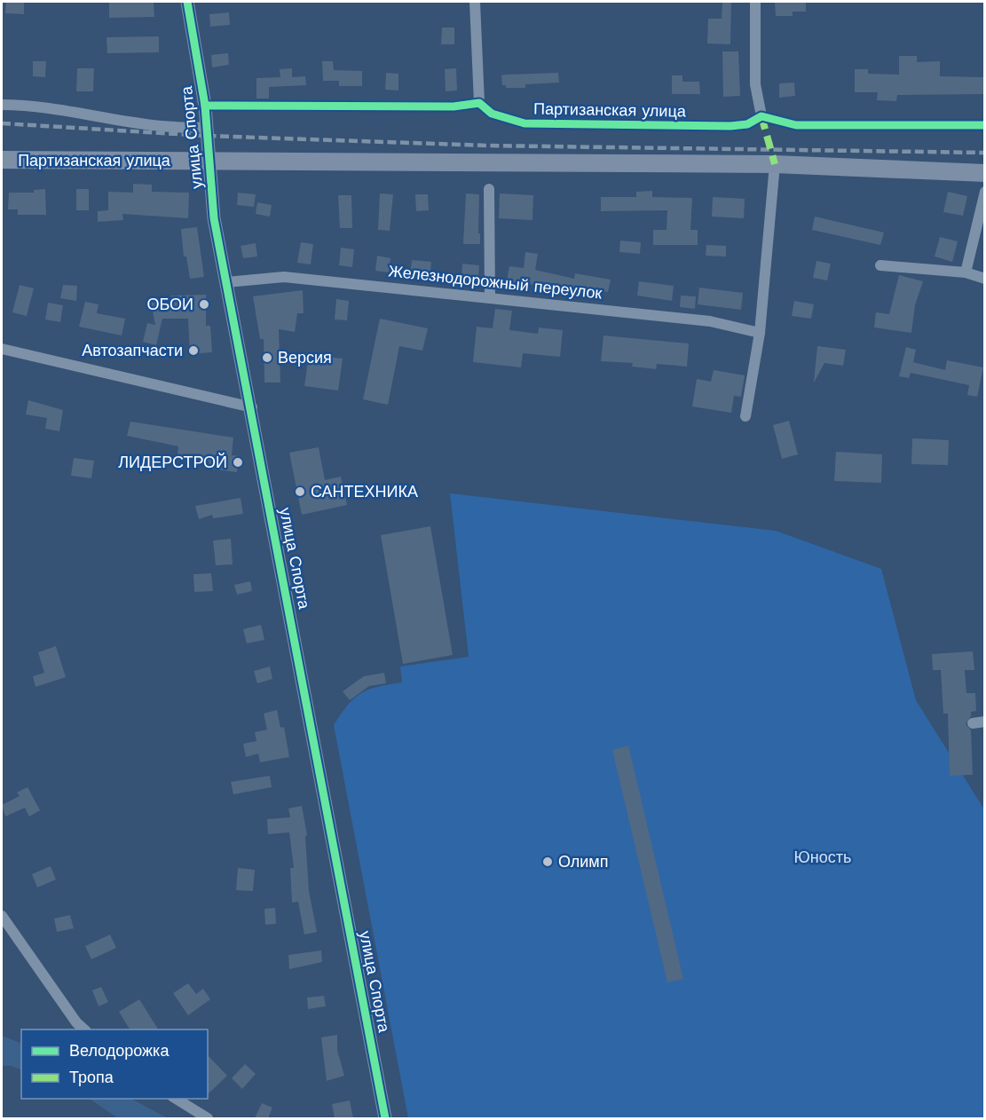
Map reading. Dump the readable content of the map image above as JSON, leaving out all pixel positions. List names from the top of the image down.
{
  "streets": {
    "main road": ["Партизанская улица"],
    "street": ["улица Спорта", "Железнодорожный переулок"]
  },
  "crossings": [
    ["Партизанская улица", "улица Спорта"],
    ["улица Спорта", "Железнодорожный переулок"]
  ],
  "parks": ["Юность"],
  "places": [
    "ОБОИ",
    "Автозапчасти",
    "Версия",
    "ЛИДЕРСТРОЙ",
    "САНТЕХНИКА",
    "Олимп"
  ],
  "legend": ["Велодорожка", "Тропа"]
}
